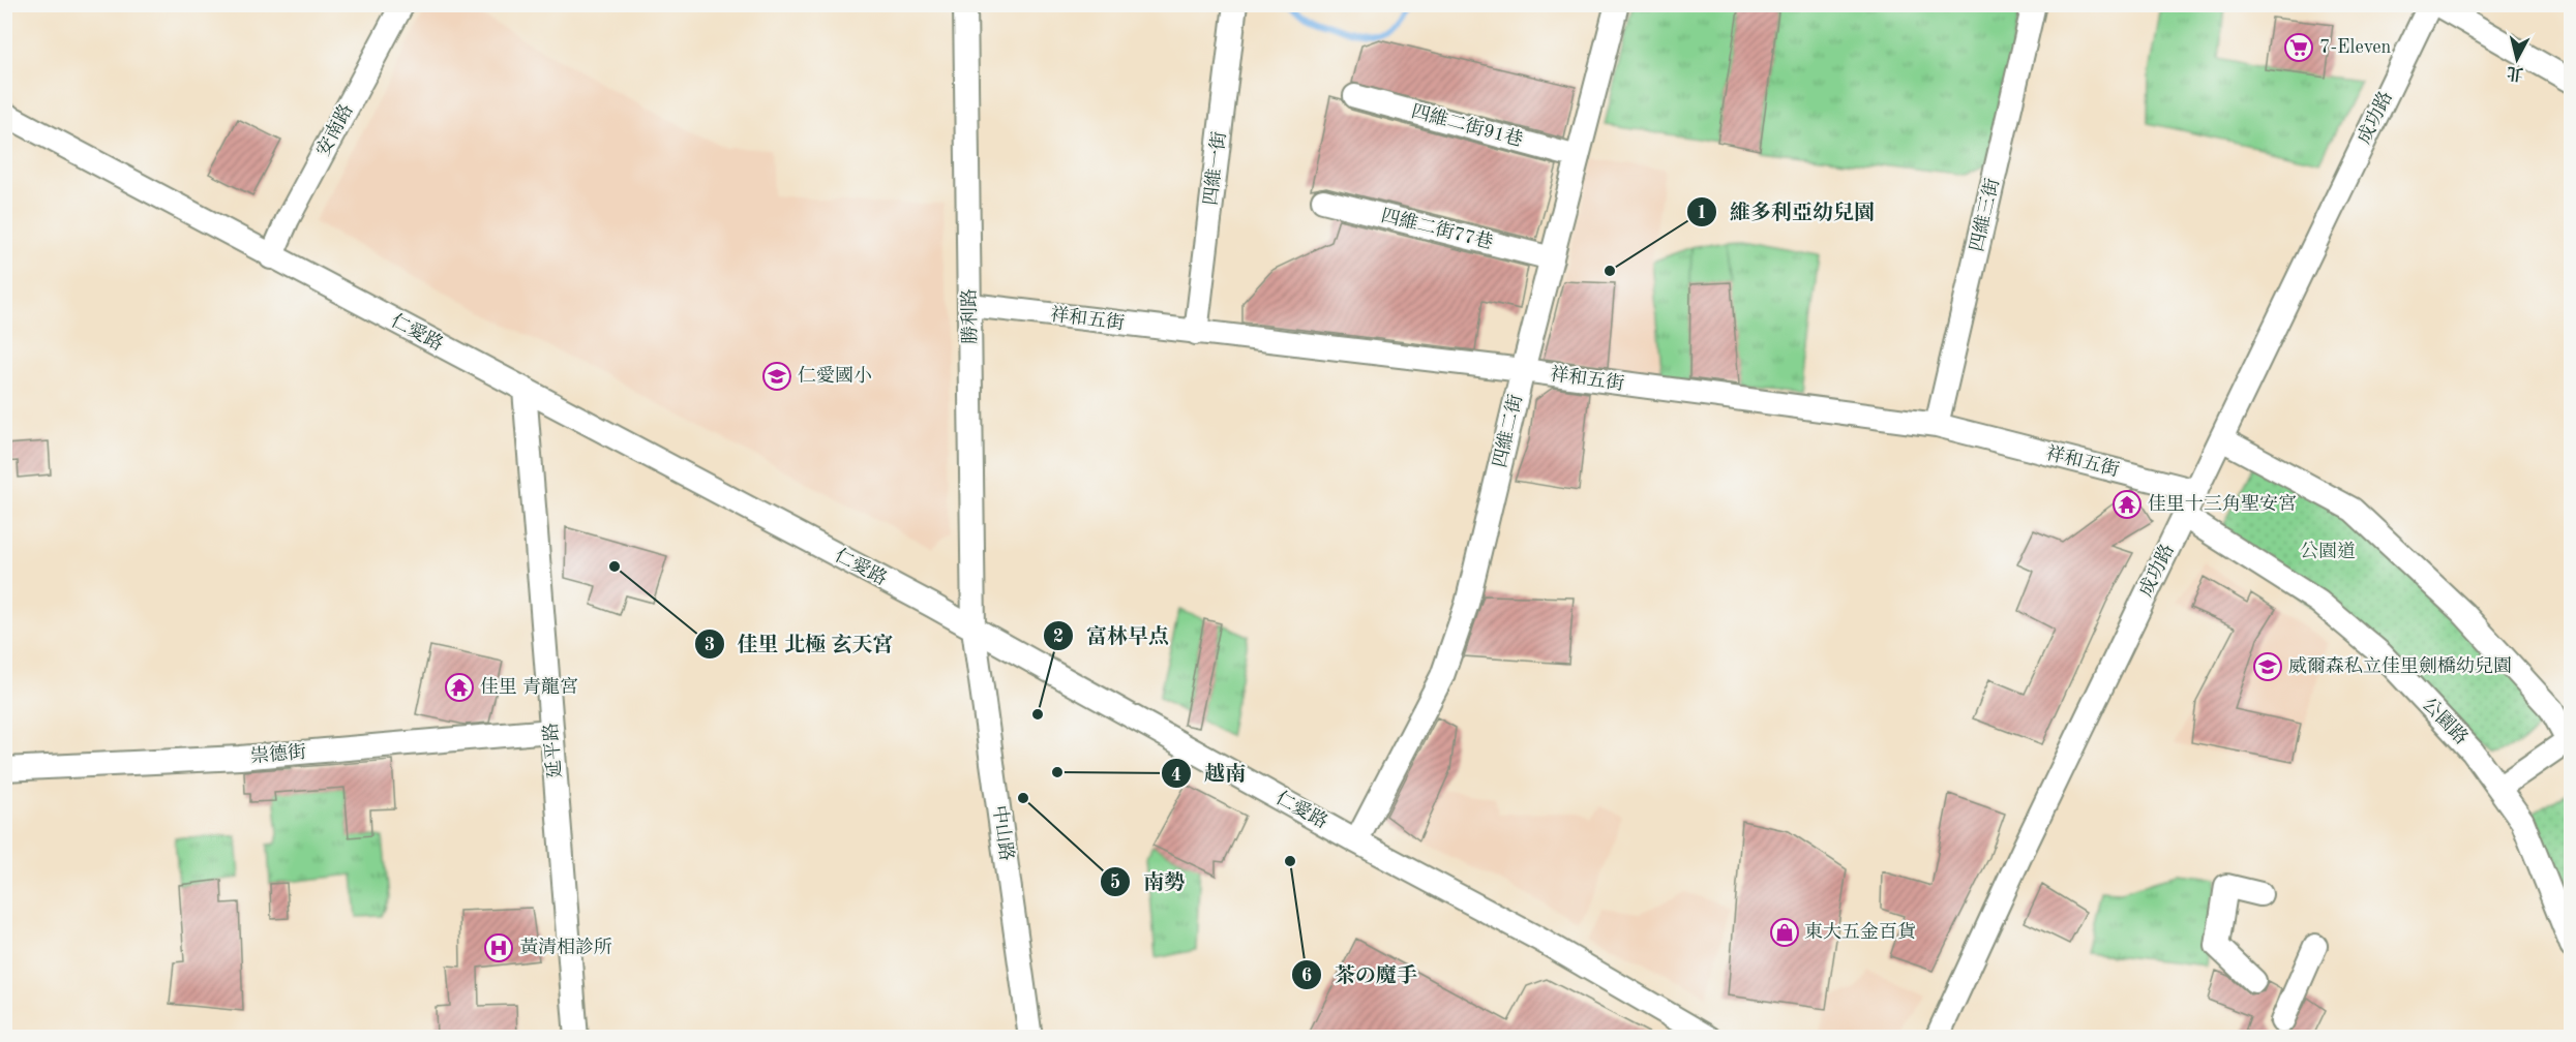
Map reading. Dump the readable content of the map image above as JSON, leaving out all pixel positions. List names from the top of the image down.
{
  "streets": {
    "street": [
      "成功路",
      "四維二街91巷",
      "安南路",
      "四維一街",
      "四維三街",
      "四維二街77巷",
      "勝利路",
      "祥和五街",
      "仁愛路",
      "四維二街",
      "公園路",
      "延平路",
      "祟德街",
      "中山路"
    ]
  },
  "crossings": [
    ["成功路", "祥和五街"],
    ["成功路", "公園路"],
    ["四維二街91巷", "四維二街"],
    ["安南路", "仁愛路"],
    ["四維一街", "祥和五街"],
    ["四維三街", "祥和五街"],
    ["四維二街77巷", "四維二街"],
    ["勝利路", "祥和五街"],
    ["勝利路", "仁愛路"],
    ["勝利路", "中山路"],
    ["祥和五街", "四維二街"],
    ["仁愛路", "四維二街"],
    ["仁愛路", "延平路"],
    ["仁愛路", "中山路"],
    ["延平路", "祟德街"]
  ],
  "parks": ["公園道"],
  "places": {
    "supermarket": ["7-Eleven"],
    "other": [
      "維多利亞幼兒園",
      "佳里 北極 玄天宮",
      "富林早点",
      "越南",
      "南勢",
      "茶の魔手"
    ],
    "school or university": ["仁愛國小", "威爾森私立佳里劍橋幼兒園"],
    "temple": ["佳里十三角聖安宮", "佳里 青龍宮"],
    "shop": ["東大五金百貨"],
    "hospital": ["黃清相診所"]
  },
  "north": "bottom"
}
